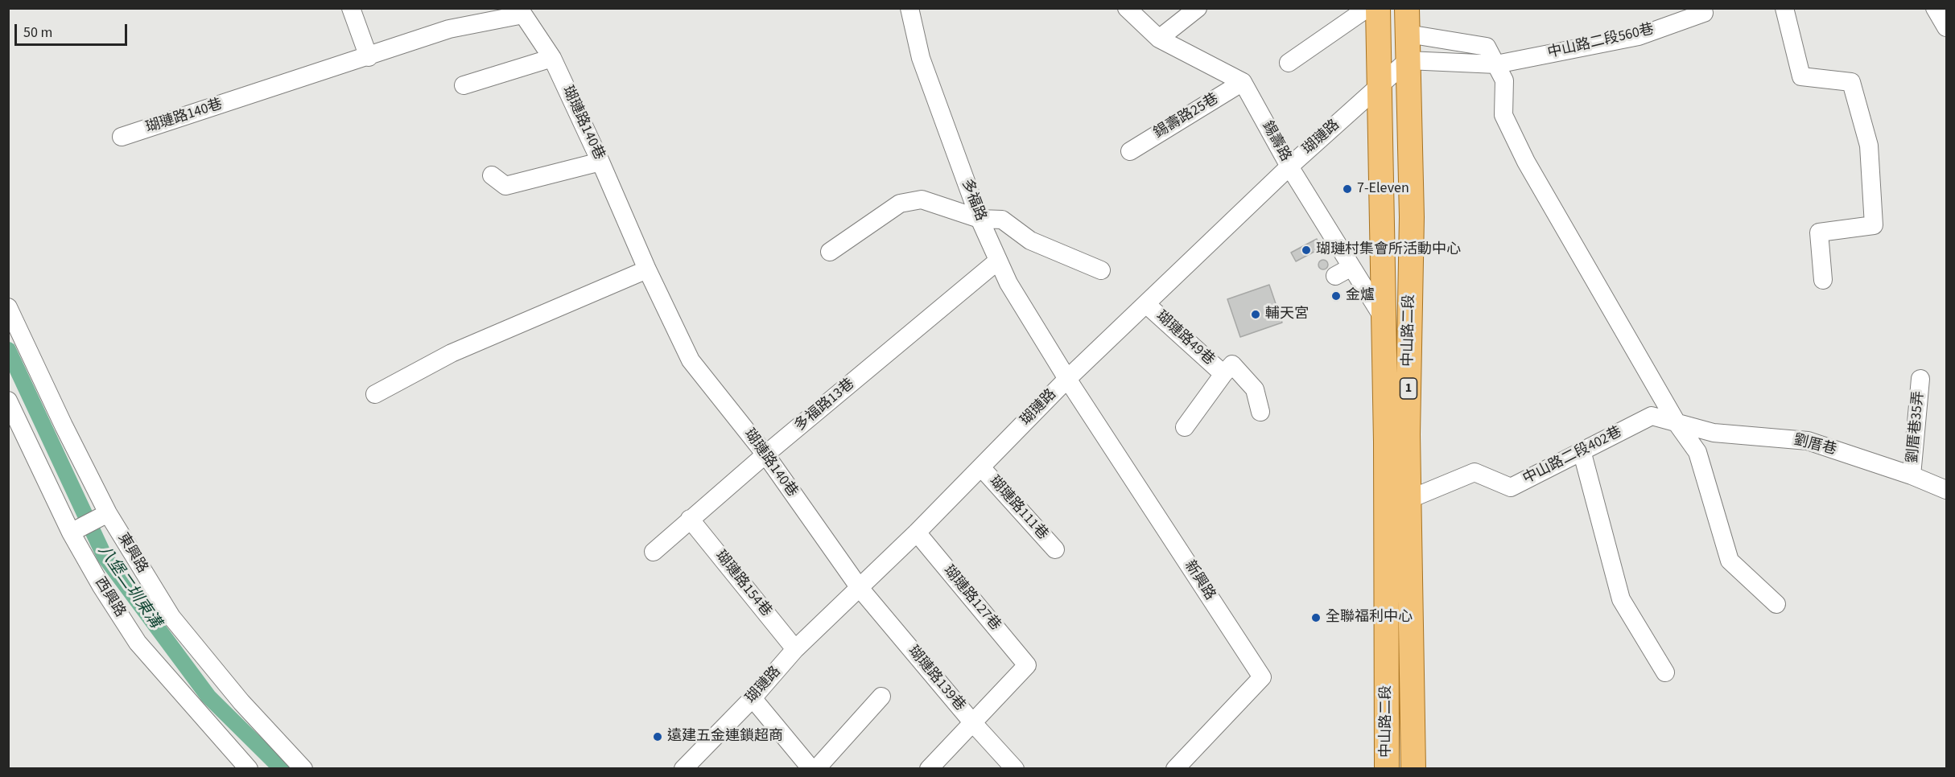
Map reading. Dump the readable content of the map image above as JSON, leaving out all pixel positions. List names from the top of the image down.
{
  "streets": {
    "main road": ["中山路二段", "1"],
    "street": [
      "中山路二段560巷",
      "瑚璉路140巷",
      "錫壽路25巷",
      "瑚璉路",
      "錫壽路",
      "多福路",
      "瑚璉路49巷",
      "多福路13巷",
      "劉厝巷35弄",
      "劉厝巷",
      "中山路二段402巷",
      "瑚璉路111巷",
      "東興路",
      "新興路",
      "瑚璉路154巷",
      "西興路",
      "瑚璉路127巷",
      "瑚璉路139巷"
    ]
  },
  "crossings": [
    ["中山路二段560巷", "瑚璉路"],
    ["中山路二段560巷", "中山路二段"],
    ["瑚璉路140巷", "瑚璉路"],
    ["瑚璉路140巷", "多福路13巷"],
    ["瑚璉路140巷", "瑚璉路139巷"],
    ["錫壽路25巷", "錫壽路"],
    ["瑚璉路", "錫壽路"],
    ["瑚璉路", "多福路"],
    ["瑚璉路", "中山路二段"],
    ["瑚璉路", "瑚璉路49巷"],
    ["瑚璉路", "瑚璉路111巷"],
    ["瑚璉路", "新興路"],
    ["瑚璉路", "瑚璉路154巷"],
    ["瑚璉路", "瑚璉路127巷"],
    ["瑚璉路", "瑚璉路139巷"],
    ["錫壽路", "中山路二段"],
    ["多福路", "多福路13巷"],
    ["多福路", "新興路"],
    ["中山路二段", "中山路二段402巷"],
    ["多福路13巷", "瑚璉路154巷"],
    ["劉厝巷35弄", "劉厝巷"],
    ["劉厝巷", "中山路二段402巷"],
    ["瑚璉路127巷", "瑚璉路139巷"]
  ],
  "water": ["八堡二圳東溝"],
  "places": [
    "7-Eleven",
    "瑚璉村集會所活動中心",
    "金爐",
    "輔天宮",
    "全聯福利中心",
    "遠建五金連鎖超商"
  ],
  "scale_bar": "50 m"
}
